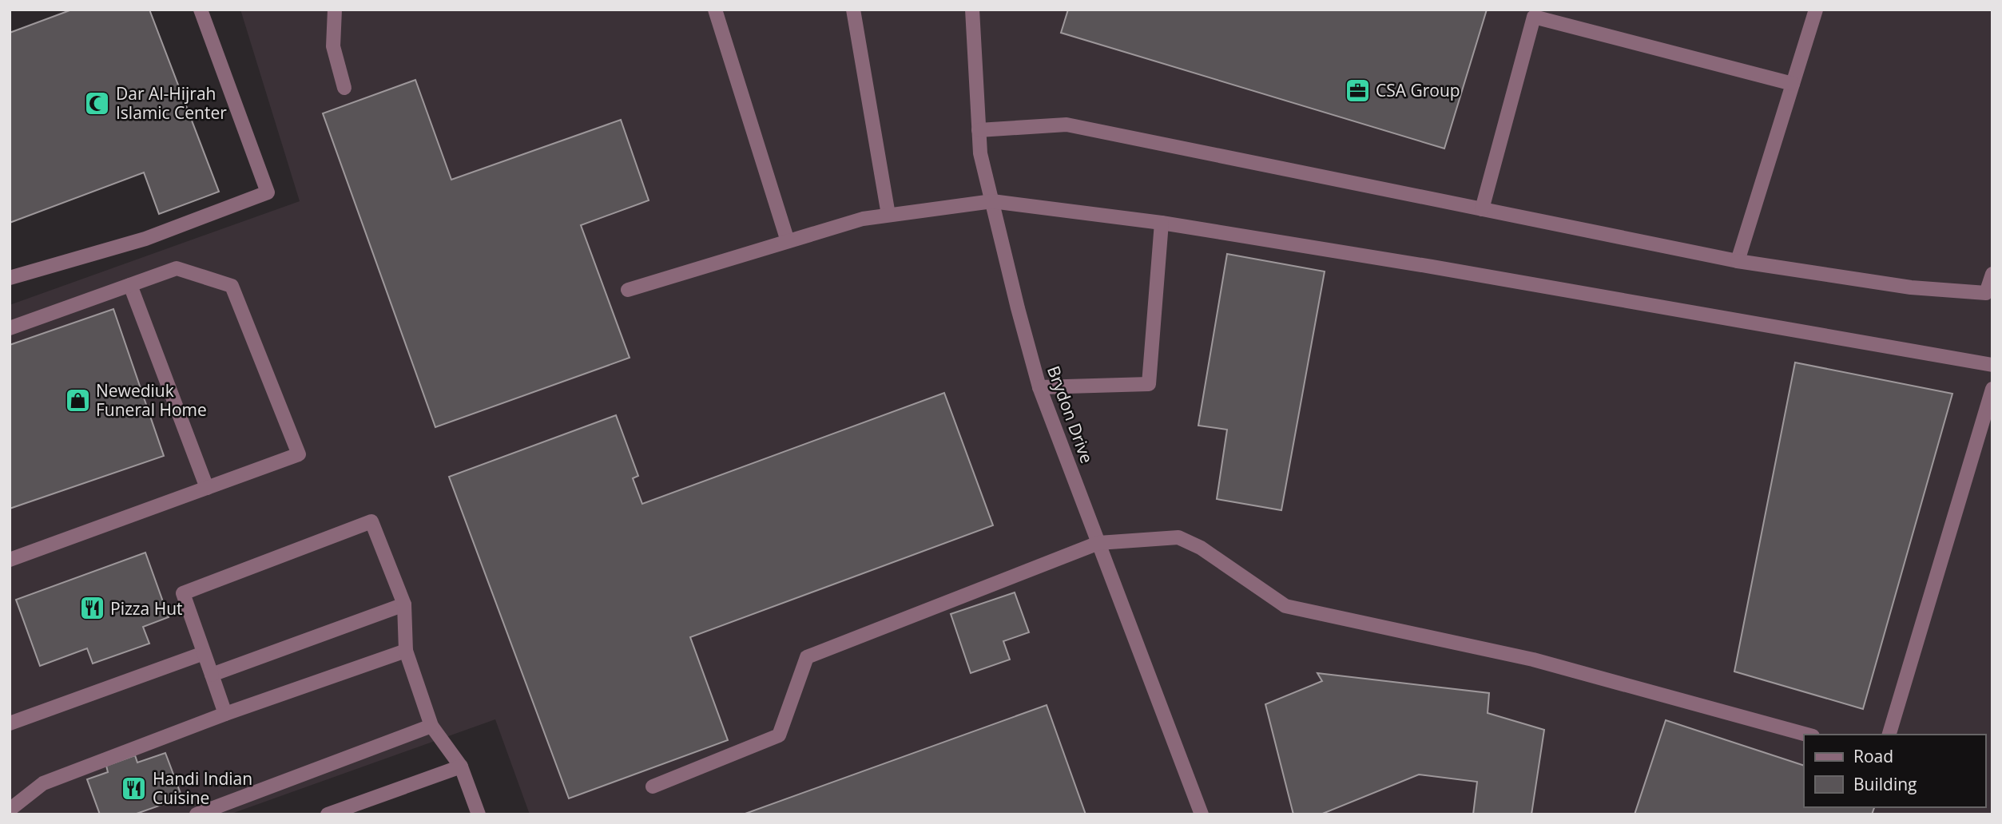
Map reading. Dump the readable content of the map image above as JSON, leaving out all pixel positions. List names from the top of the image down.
{
  "streets": {
    "street": ["Brydon Drive"]
  },
  "places": {
    "office": ["CSA Group"],
    "mosque": ["Dar Al-Hijrah Islamic Center"],
    "shop": ["Newediuk Funeral Home"],
    "restaurant": ["Pizza Hut", "Handi Indian Cuisine"]
  },
  "legend": ["Road", "Building"]
}
